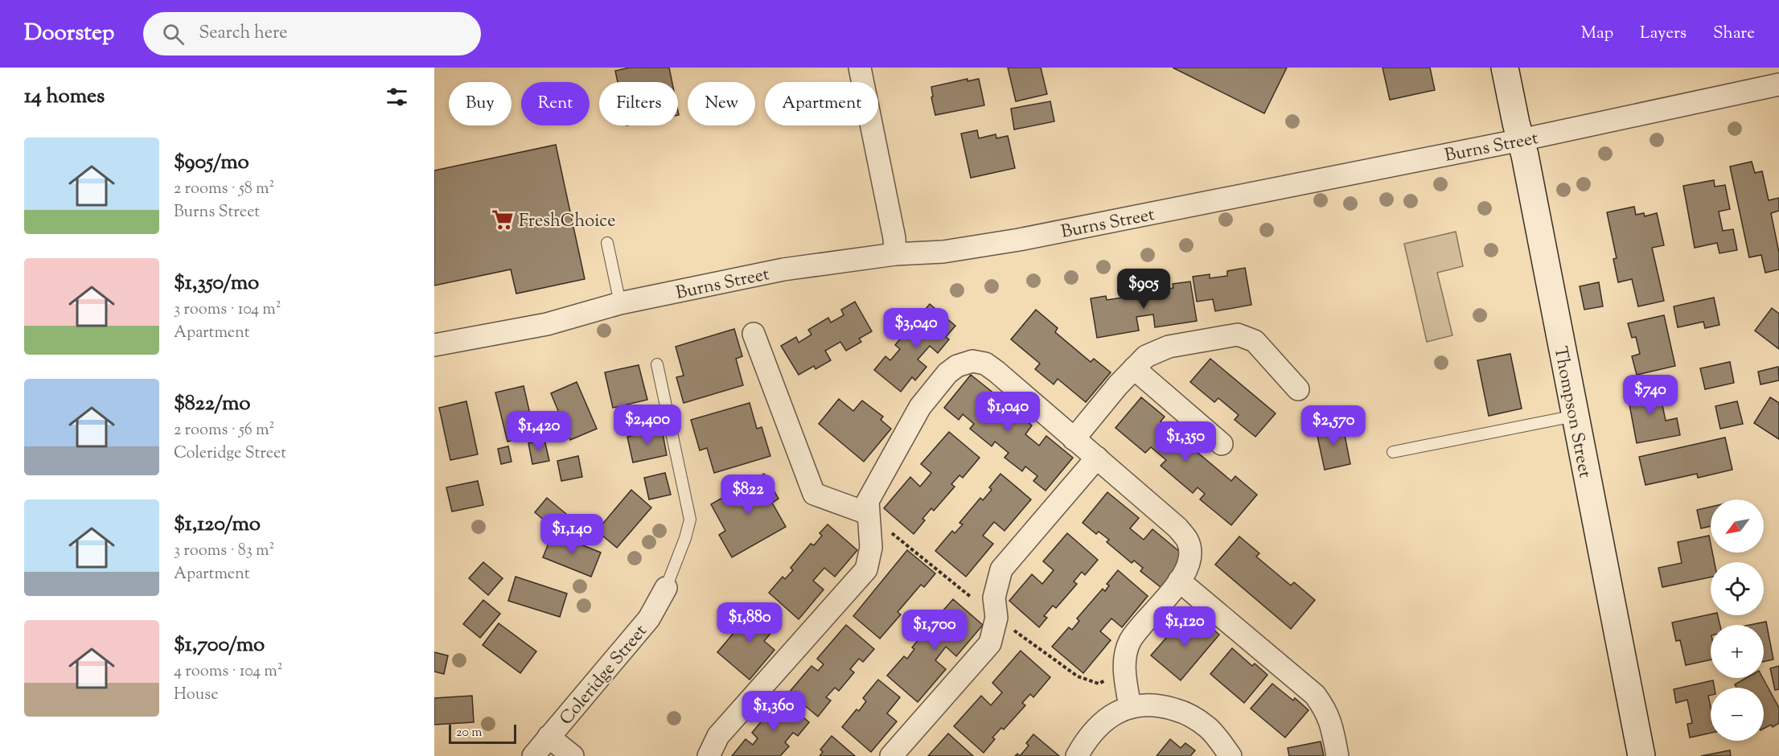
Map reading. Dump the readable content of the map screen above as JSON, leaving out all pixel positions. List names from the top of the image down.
{
  "streets": {
    "street": ["Burns Street", "Thompson Street", "Coleridge Street"]
  },
  "crossings": [
    ["Burns Street", "Thompson Street"]
  ],
  "places": {
    "supermarket": ["FreshChoice"]
  },
  "scale_bar": "20 m",
  "north": "bottom left",
  "page": {
    "header": "Doorstep",
    "search": "Search here",
    "nav": ["Map", "Layers", "Share"],
    "heading": "14 homes",
    "chip": [
      "Buy",
      "Rent",
      "Filters",
      "New",
      "Apartment"
    ],
    "list": [
      {
        "name": "$905/mo",
        "note": "2 rooms · 58 m² · Burns Street"
      },
      {
        "name": "$1,350/mo",
        "note": "3 rooms · 104 m² · Apartment"
      },
      {
        "name": "$822/mo",
        "note": "2 rooms · 56 m² · Coleridge Street"
      },
      {
        "name": "$1,120/mo",
        "note": "3 rooms · 83 m² · Apartment"
      },
      {
        "name": "$1,700/mo",
        "note": "4 rooms · 104 m² · House"
      }
    ],
    "price": [
      "$905",
      "$3,040",
      "$740",
      "$1,040",
      "$2,400",
      "$2,570",
      "$1,420",
      "$1,350",
      "$822",
      "$1,140",
      "$1,880",
      "$1,120",
      "$1,700",
      "$1,360"
    ],
    "map_buttons": ["+", "−"],
    "scale": "20 m"
  }
}
